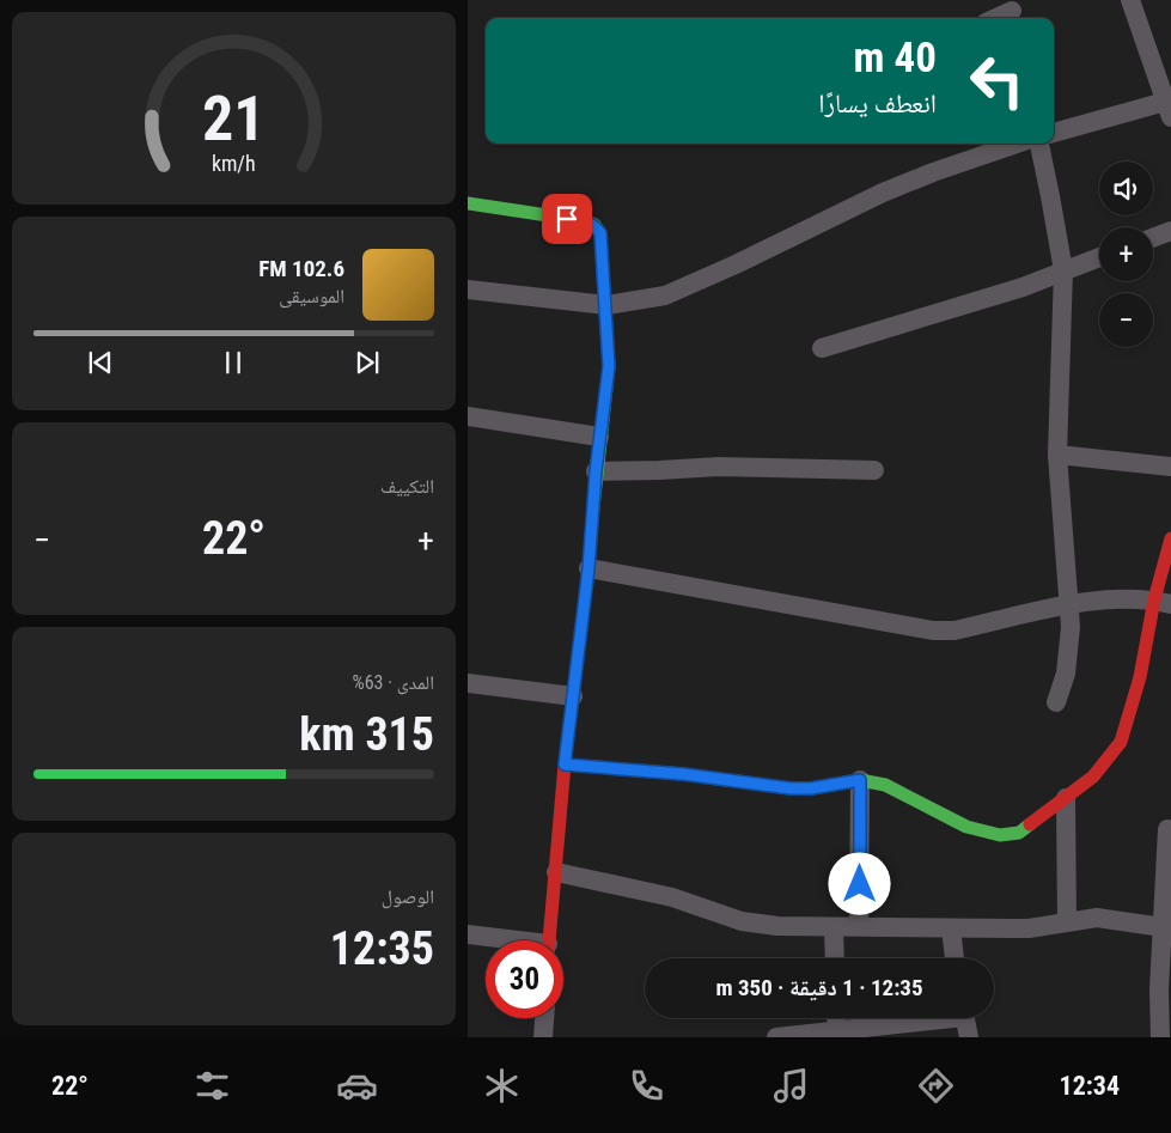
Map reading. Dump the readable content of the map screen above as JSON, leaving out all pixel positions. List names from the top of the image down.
{
  "page": {
    "turn": ["40 m", "انعطف يسارًا"],
    "map_buttons": ["+", "−"],
    "song": ["102.6 FM", "الموسيقى"],
    "tile": [
      "التكييف",
      ["المدى · 63%", "315 km"],
      ["الوصول", "12:35"]
    ],
    "heat": ["−", "22°", "+"],
    "limit": "30",
    "trip": "12:35 · 1 دقيقة · 350 m",
    "tabs": ["12:34", "22°"],
    "gauge": ["21", "km/h"]
  }
}
